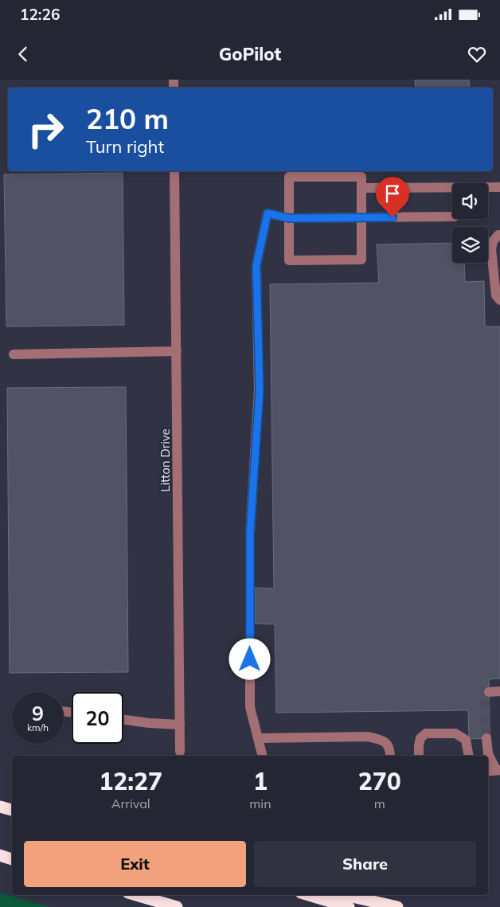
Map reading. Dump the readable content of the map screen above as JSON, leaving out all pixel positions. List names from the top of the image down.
{
  "streets": {
    "street": ["Litton Drive"]
  },
  "page": {
    "status": "12:26",
    "header": "GoPilot",
    "turn": ["210 m", "Turn right"],
    "speed": "9 km/h",
    "limit": "20",
    "eta": [
      "12:27",
      "Arrival",
      "1",
      "min",
      "270",
      "m"
    ],
    "buttons": ["Exit", "Share"]
  }
}
